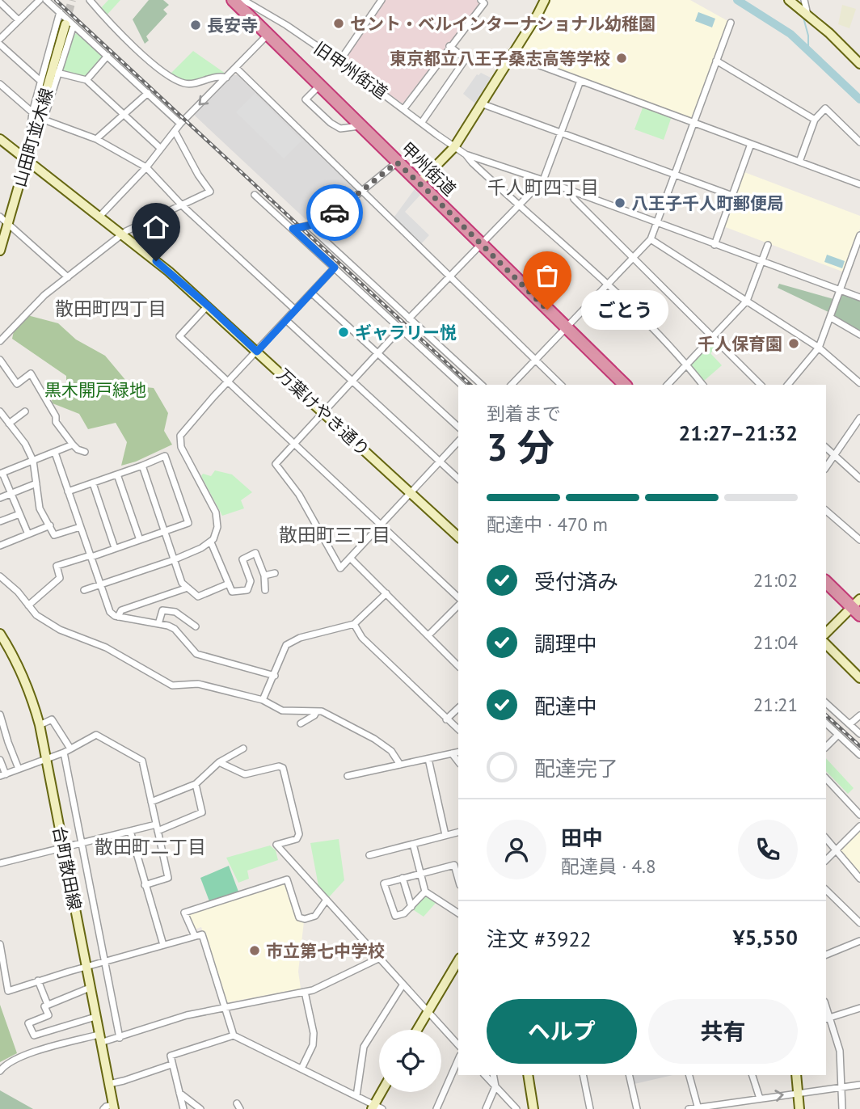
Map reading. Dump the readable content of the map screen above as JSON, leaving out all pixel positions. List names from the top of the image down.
{
  "streets": {
    "highway": ["甲州街道"],
    "street": [
      "旧甲州街道",
      "山田町並木線",
      "万葉けやき通り",
      "台町散田線"
    ]
  },
  "crossings": [
    ["山田町並木線", "万葉けやき通り"]
  ],
  "districts": [
    "千人町四丁目",
    "散田町四丁目",
    "散田町三丁目",
    "散田町二丁目"
  ],
  "parks": ["黒木開戸緑地"],
  "places": [
    "セント・ベルインターナショナル幼稚園",
    "長安寺",
    "東京都立八王子桑志高等学校",
    "八王子千人町郵便局",
    "ごとう",
    "ギャラリー悦",
    "千人保育園",
    "市立第七中学校"
  ],
  "page": {
    "bubble": "ごとう",
    "heading": ["3 分", "到着まで", "21:27–21:32"],
    "panel": [
      "田中",
      "配達員 · 4.8",
      "注文 #3922",
      "¥5,550"
    ],
    "bar": "配達中 · 470 m",
    "list": [
      ["受付済み", "21:02"],
      ["調理中", "21:04"],
      ["配達中", "21:21"],
      "配達完了"
    ],
    "buttons": ["ヘルプ", "共有"]
  }
}
